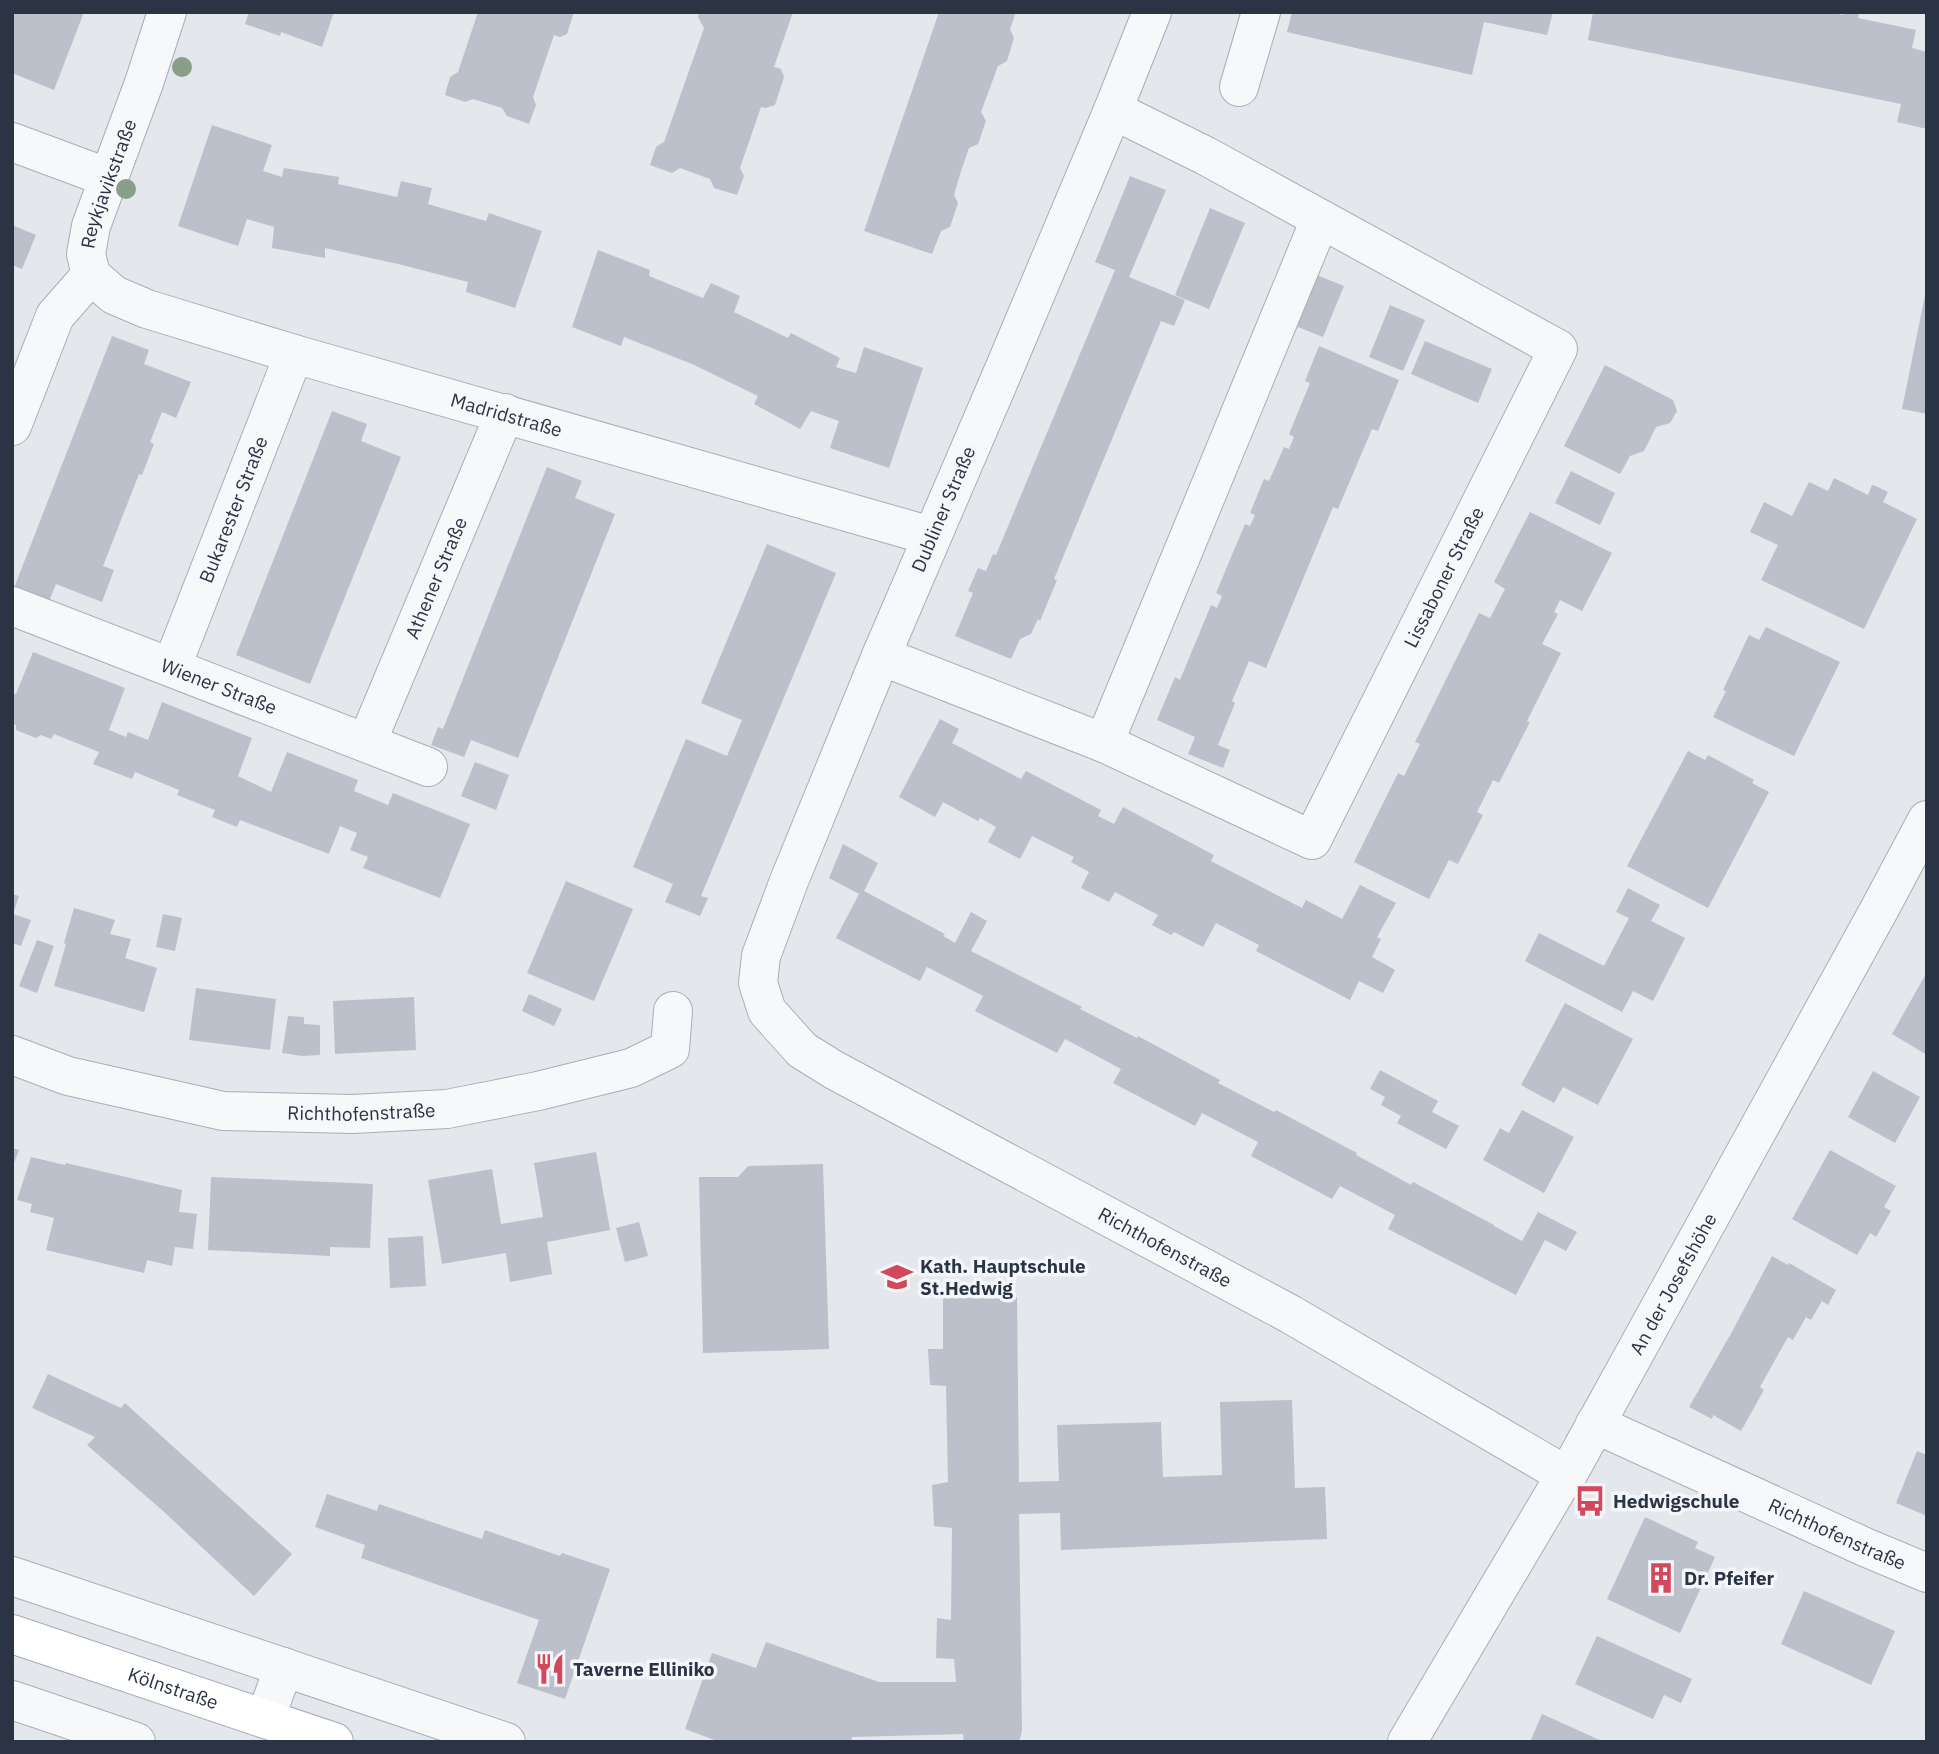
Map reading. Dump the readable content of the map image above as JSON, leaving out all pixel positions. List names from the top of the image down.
{
  "streets": {
    "main road": ["Kölnstraße"],
    "street": [
      "Reykjavikstraße",
      "Madridstraße",
      "Dubliner Straße",
      "Bukarester Straße",
      "Lissaboner Straße",
      "Athener Straße",
      "Wiener Straße",
      "Richthofenstraße",
      "An der Josefshöhe"
    ]
  },
  "crossings": [
    ["Reykjavikstraße", "Madridstraße"],
    ["Madridstraße", "Dubliner Straße"],
    ["Madridstraße", "Bukarester Straße"],
    ["Madridstraße", "Athener Straße"],
    ["Dubliner Straße", "Lissaboner Straße"],
    ["Dubliner Straße", "Richthofenstraße"],
    ["Bukarester Straße", "Wiener Straße"],
    ["Athener Straße", "Wiener Straße"],
    ["Richthofenstraße", "An der Josefshöhe"]
  ],
  "places": {
    "school or university": ["Kath. Hauptschule St.Hedwig"],
    "bus stop": ["Hedwigschule"],
    "building": ["Dr. Pfeifer"],
    "restaurant": ["Taverne Elliniko"]
  }
}
